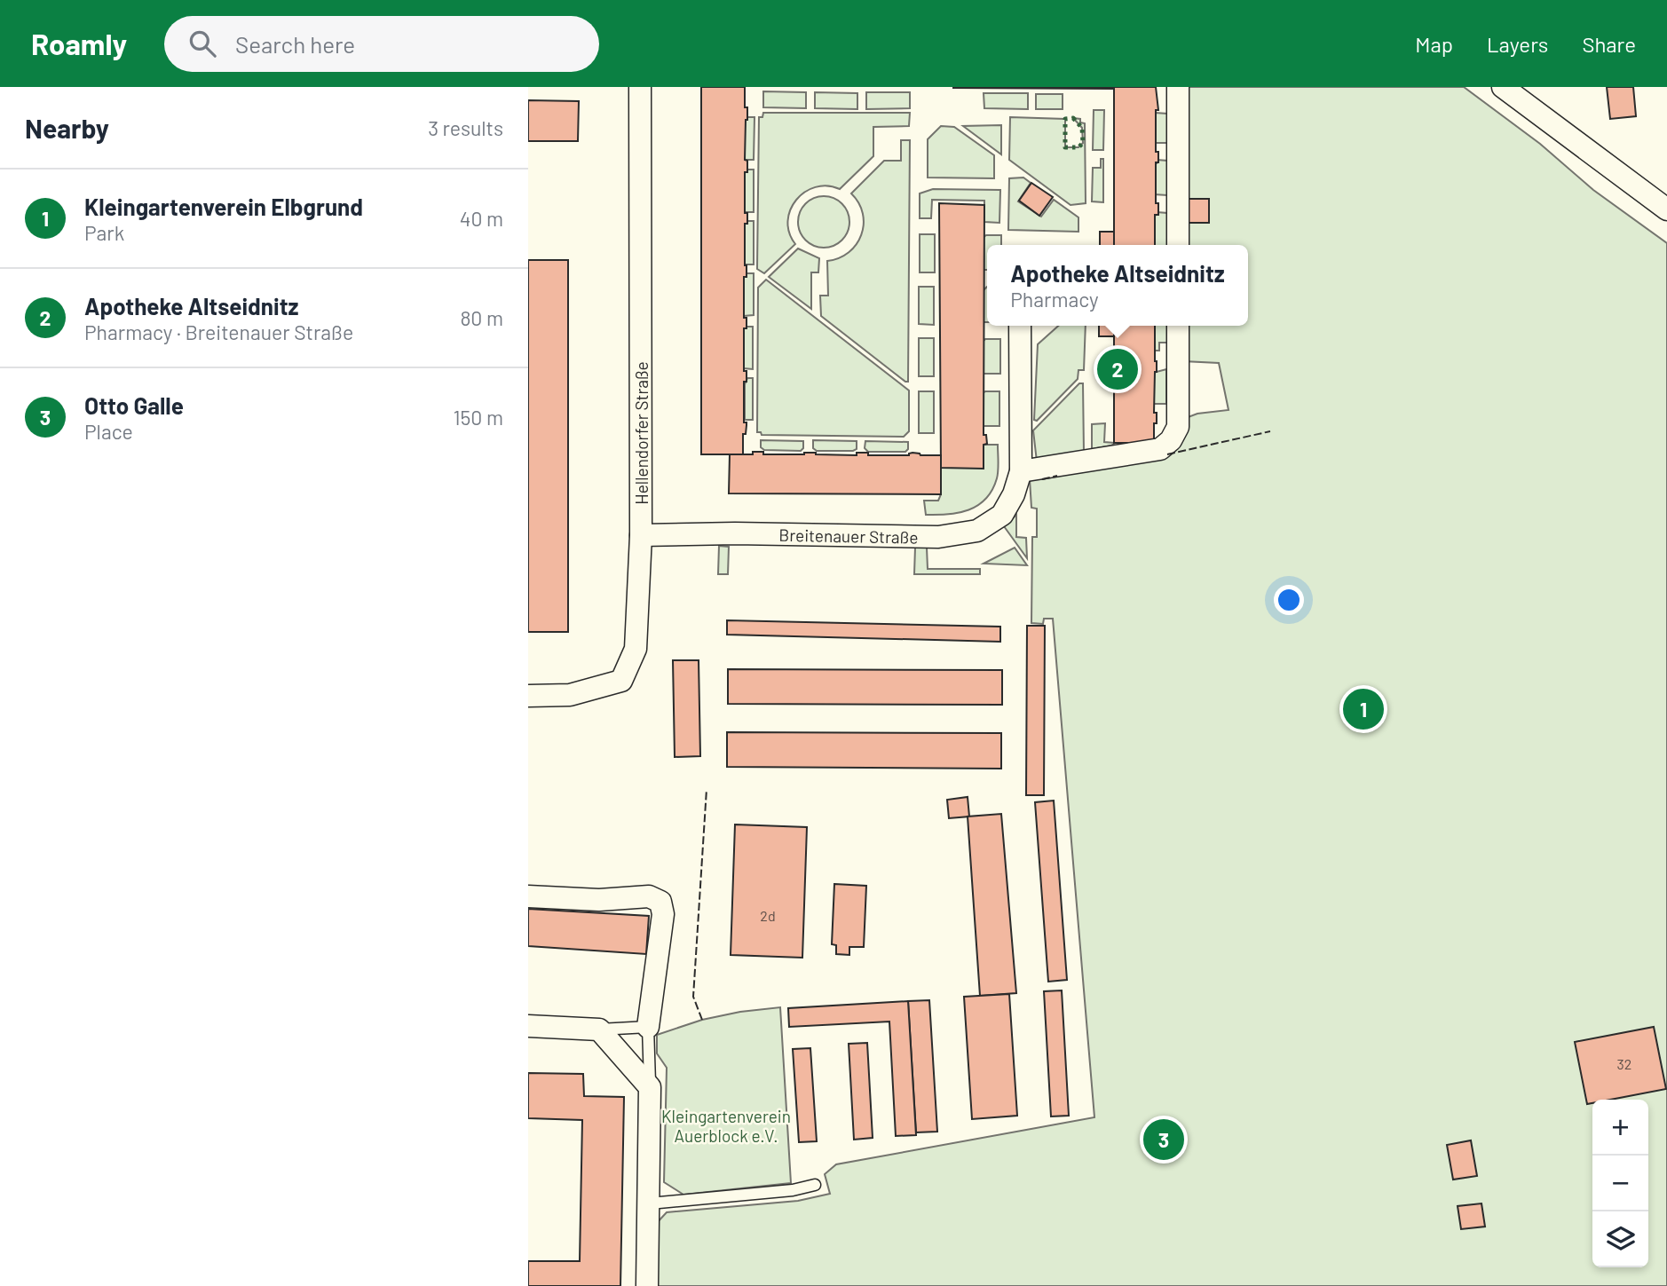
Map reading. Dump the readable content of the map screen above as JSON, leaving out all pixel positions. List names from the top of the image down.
{
  "streets": {
    "street": ["Hellendorfer Straße", "Breitenauer Straße"]
  },
  "crossings": [
    ["Hellendorfer Straße", "Breitenauer Straße"]
  ],
  "parks": ["Kleingartenverein Auerblock e.V."],
  "house_numbers": ["2d", "32"],
  "page": {
    "header": "Roamly",
    "search": "Search here",
    "nav": ["Map", "Layers", "Share"],
    "heading": ["Nearby", "3 results"],
    "list": [
      {
        "mark": "1",
        "name": "Kleingartenverein Elbgrund",
        "note": "Park",
        "value": "40 m"
      },
      {
        "mark": "2",
        "name": "Apotheke Altseidnitz",
        "note": "Pharmacy · Breitenauer Straße",
        "value": "80 m"
      },
      {
        "mark": "3",
        "name": "Otto Galle",
        "note": "Place",
        "value": "150 m"
      }
    ],
    "popup": ["Apotheke Altseidnitz", "Pharmacy"],
    "pins": ["2", "1", "3"],
    "map_buttons": ["+", "−"]
  }
}
